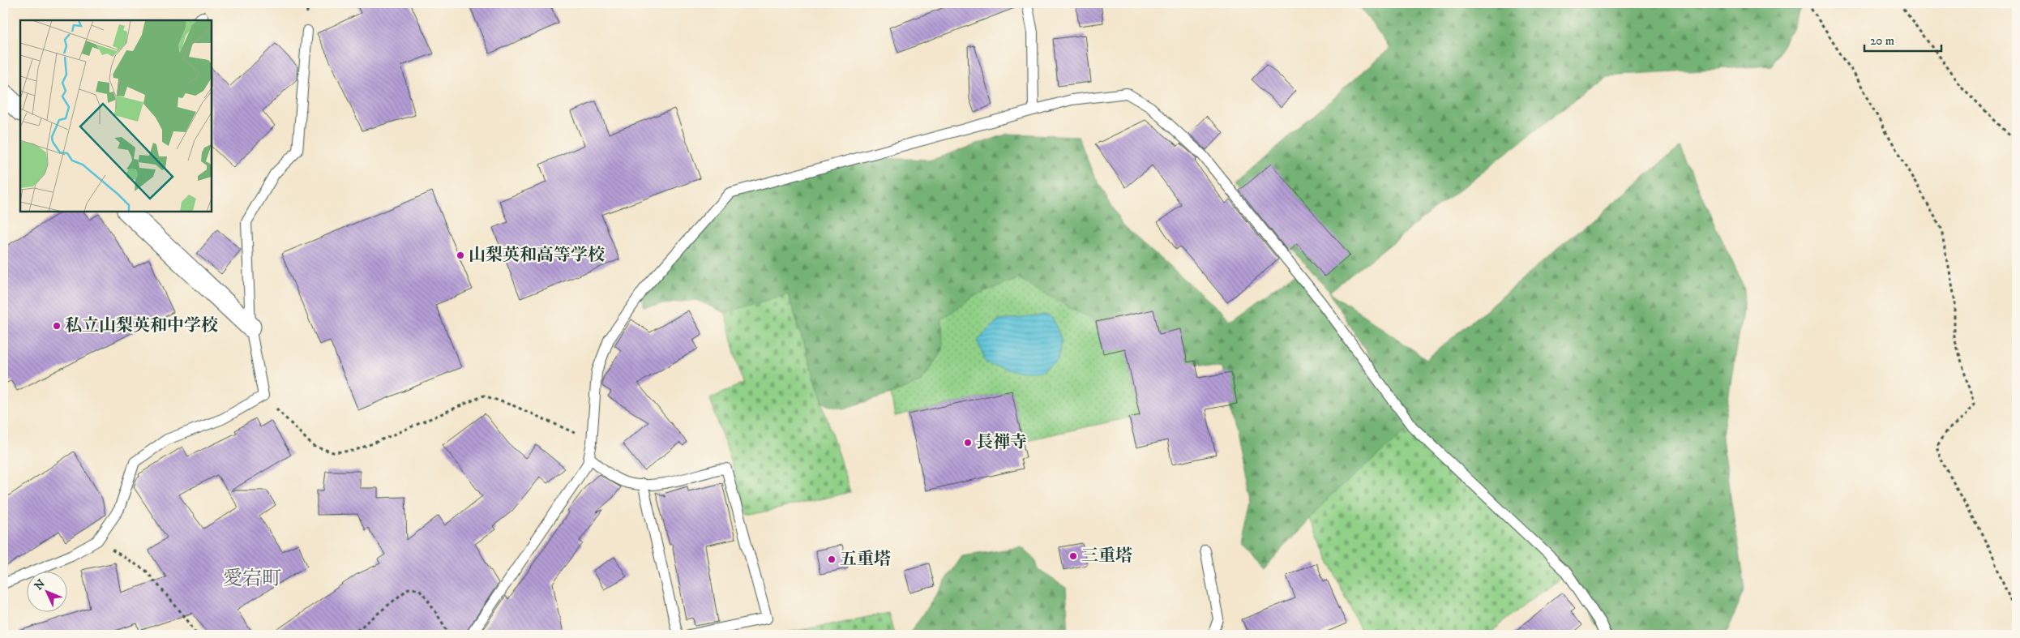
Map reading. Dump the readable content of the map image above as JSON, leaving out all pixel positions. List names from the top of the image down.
{
  "districts": ["愛宕町"],
  "places": [
    "山梨英和高等学校",
    "私立山梨英和中学校",
    "長禅寺",
    "三重塔",
    "五重塔"
  ],
  "scale_bar": "20 m",
  "north": "top left"
}
